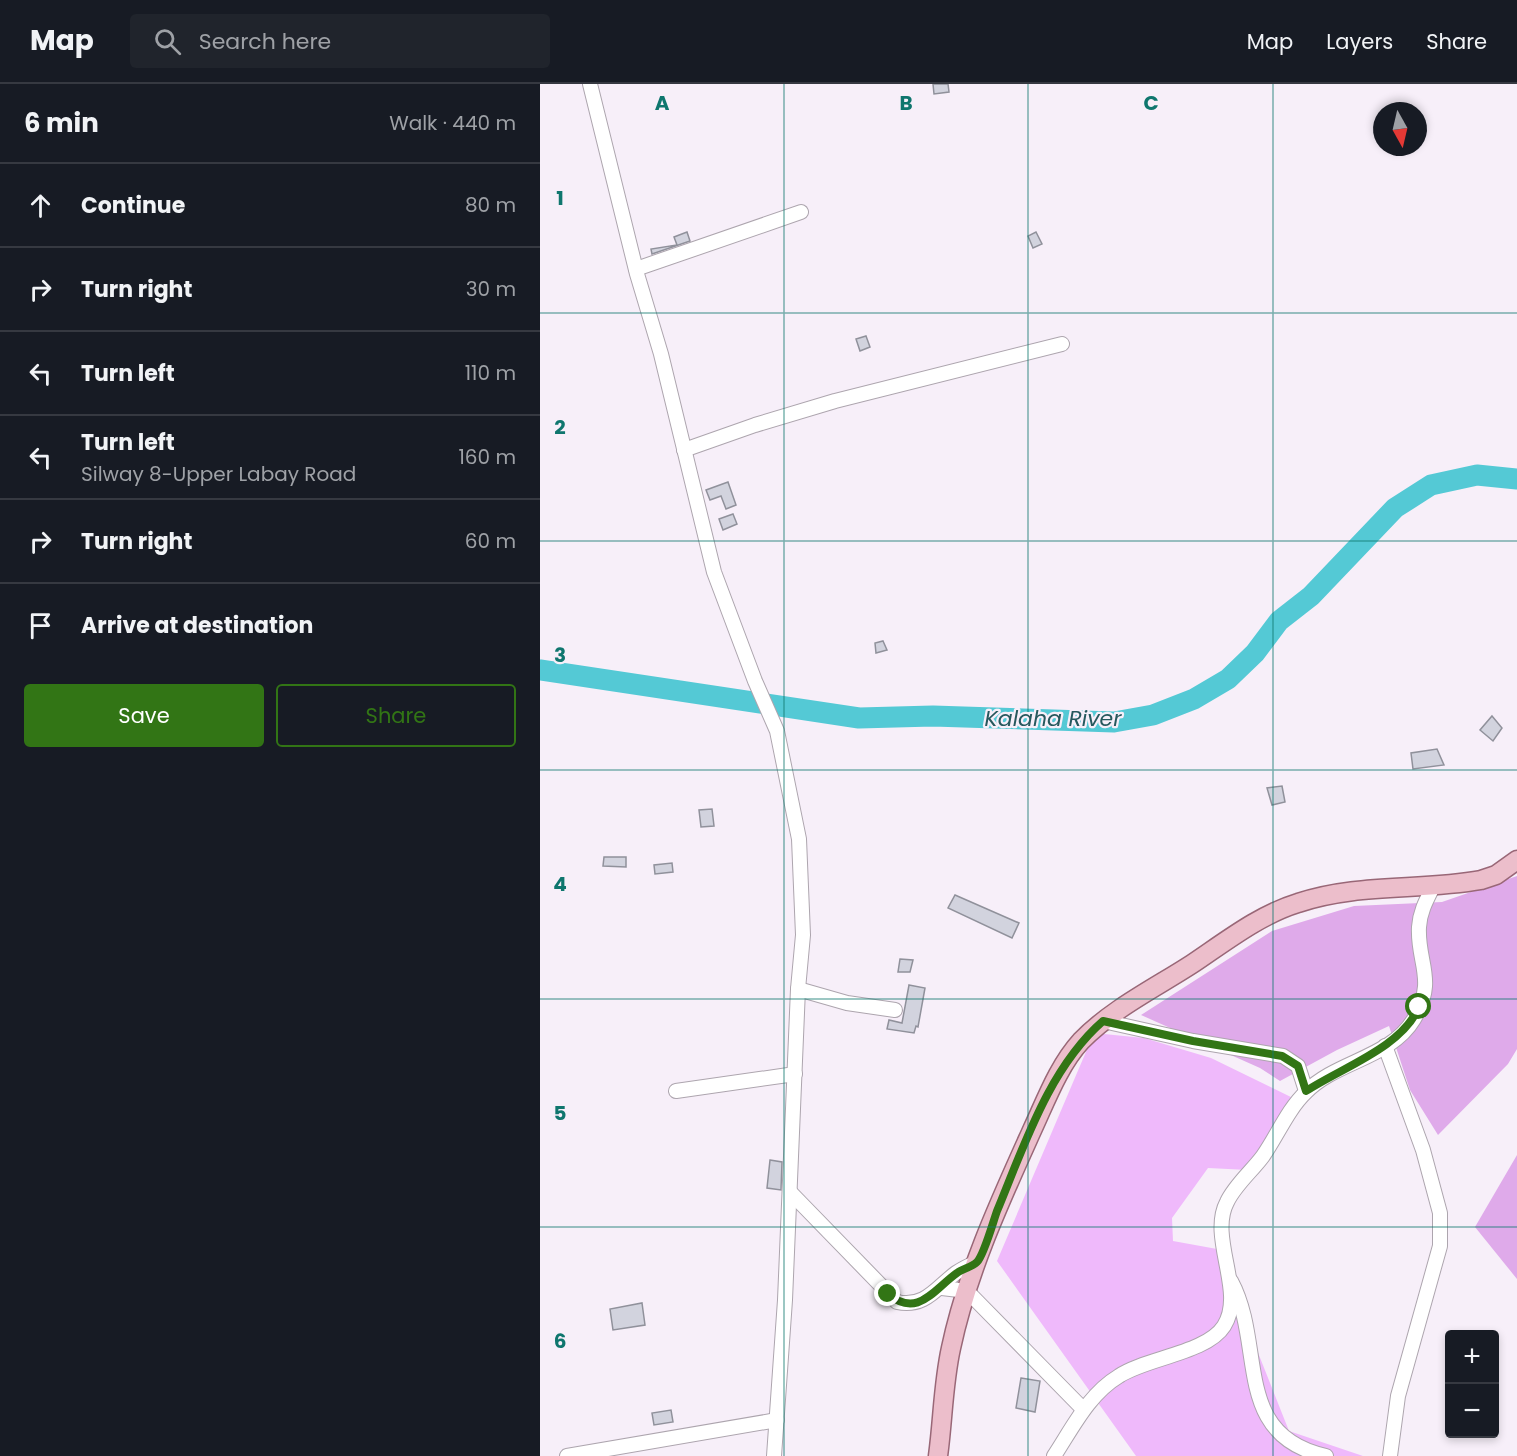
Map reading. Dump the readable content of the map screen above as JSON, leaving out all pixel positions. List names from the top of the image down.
{
  "water": ["Kalaha River"],
  "north": "bottom",
  "page": {
    "header": "Map",
    "search": "Search here",
    "nav": ["Map", "Layers", "Share"],
    "heading": ["6 min", "Walk · 440 m"],
    "list": [
      ["Continue", "80 m"],
      ["Turn right", "30 m"],
      ["Turn left", "110 m"],
      ["Turn left", "Silway 8-Upper Labay Road", "160 m"],
      ["Turn right", "60 m"],
      "Arrive at destination"
    ],
    "buttons": ["Save", "Share"],
    "map_buttons": ["+", "−"]
  },
  "grid": {
    "columns": ["A", "B", "C"],
    "rows": [
      "1",
      "2",
      "3",
      "4",
      "5",
      "6"
    ]
  }
}
